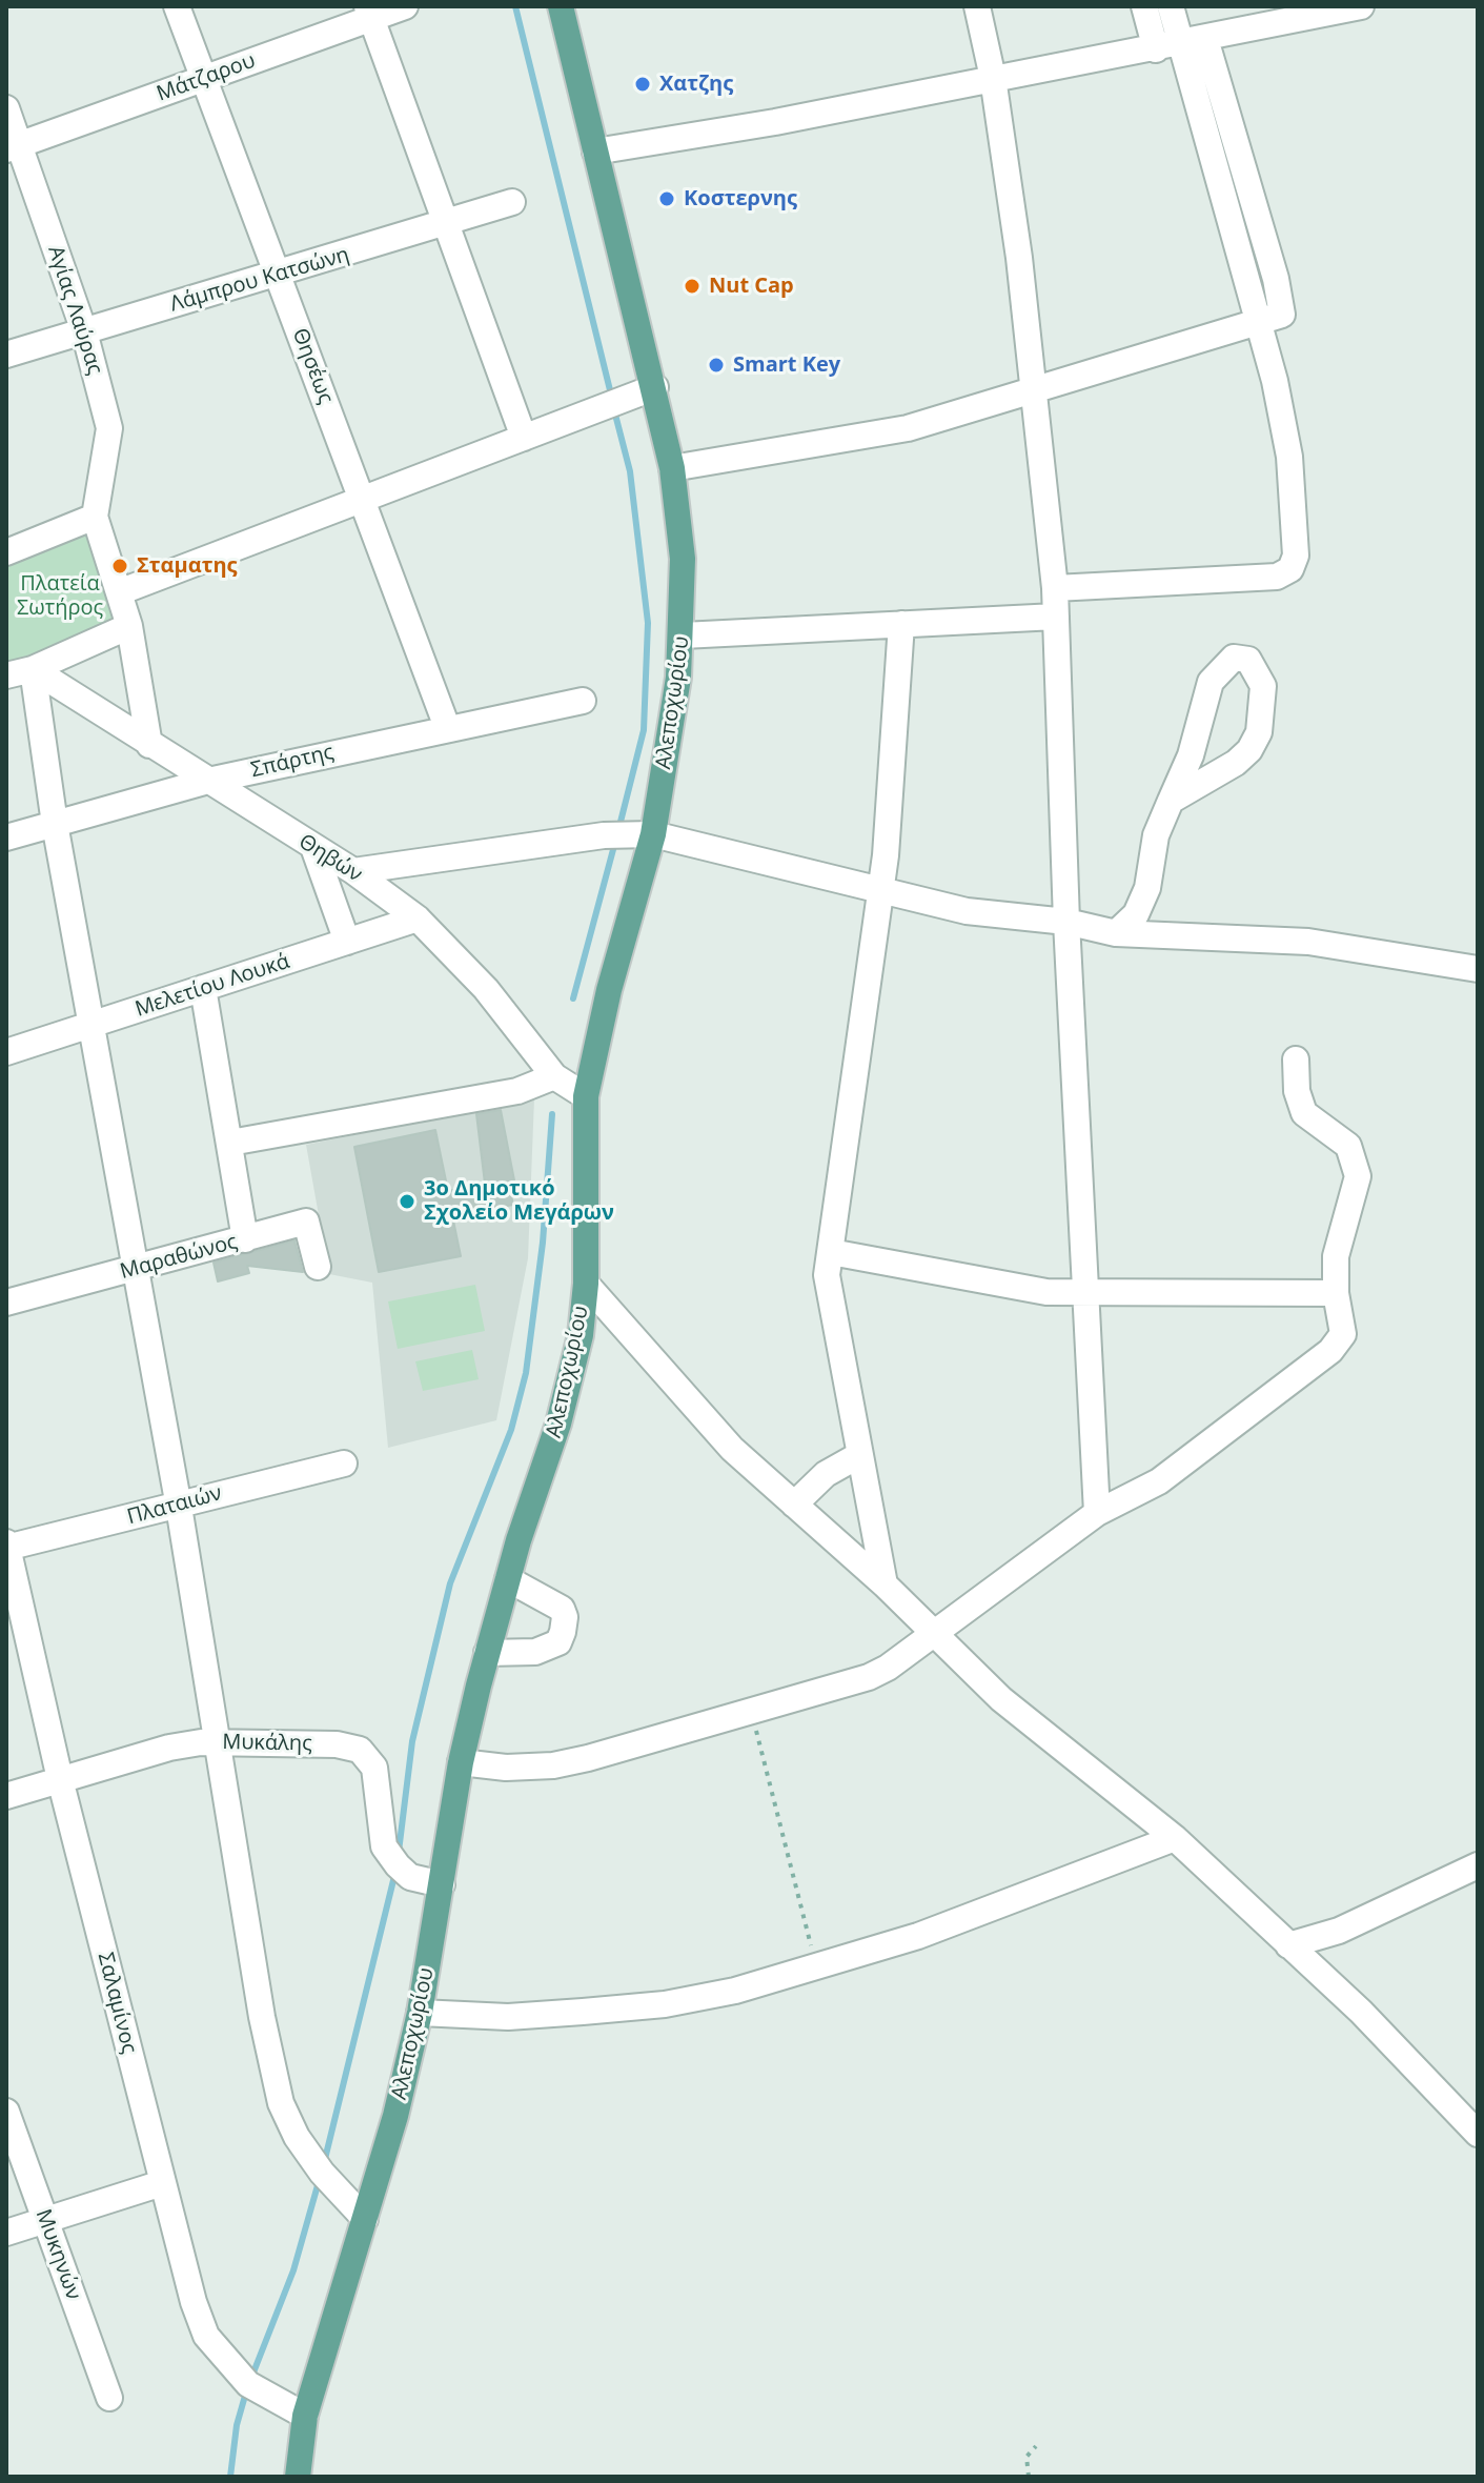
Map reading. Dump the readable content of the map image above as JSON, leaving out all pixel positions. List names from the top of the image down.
{
  "streets": {
    "main road": ["Αλεποχωρίου"],
    "street": [
      "Μάτζαρου",
      "Λάμπρου Κατσώνη",
      "Αγίας Λαύρας",
      "Θησέως",
      "Σπάρτης",
      "Θηβών",
      "Μελετίου Λουκά",
      "Μαραθώνος",
      "Πλαταιών",
      "Μυκάλης",
      "Σαλαμίνος",
      "Μυκηνών"
    ]
  },
  "crossings": [
    ["Μάτζαρου", "Αγίας Λαύρας"],
    ["Μάτζαρου", "Θησέως"],
    ["Λάμπρου Κατσώνη", "Αγίας Λαύρας"],
    ["Λάμπρου Κατσώνη", "Θησέως"],
    ["Θησέως", "Σπάρτης"],
    ["Αλεποχωρίου", "Θηβών"],
    ["Αλεποχωρίου", "Μυκάλης"],
    ["Αλεποχωρίου", "Σαλαμίνος"],
    ["Σπάρτης", "Θηβών"],
    ["Θηβών", "Μελετίου Λουκά"],
    ["Πλαταιών", "Σαλαμίνος"],
    ["Μυκάλης", "Σαλαμίνος"]
  ],
  "parks": ["Πλατεία Σωτήρος"],
  "places": [
    "Χατζης",
    "Κοστερνης",
    "Nut Cap",
    "Smart Key",
    "Σταματης",
    "3ο Δημοτικό Σχολείο Μεγάρων"
  ]
}
